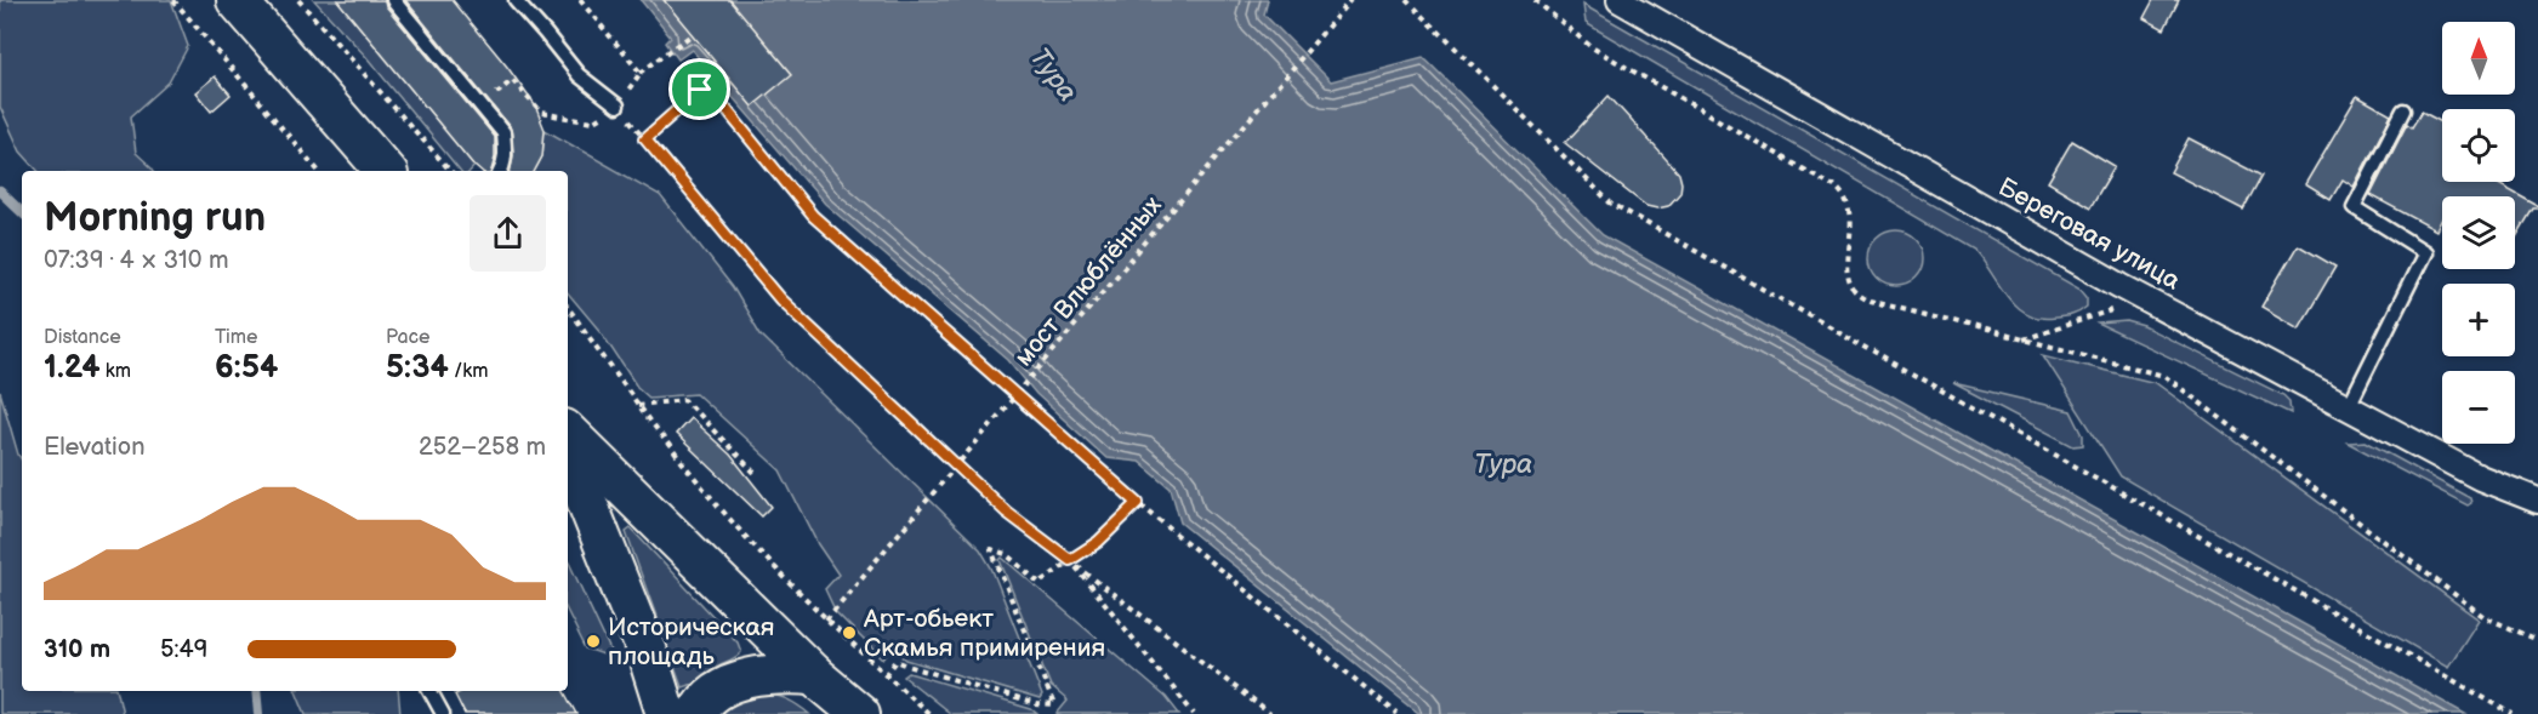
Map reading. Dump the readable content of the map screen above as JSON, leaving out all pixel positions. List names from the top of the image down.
{
  "streets": {
    "street": ["Береговая улица"],
    "path": ["мост Влюблённых"]
  },
  "water": ["Тура"],
  "places": ["Арт-обьект Скамья примирения", "Историческая площадь"],
  "north": "top",
  "page": {
    "map_buttons": ["+", "−"],
    "heading": ["Morning run", "07:39 · 4 × 310 m"],
    "stats": [
      ["Distance", "1.24 km"],
      ["Time", "6:54"],
      ["Pace", "5:34 /km"]
    ],
    "chart": ["Elevation", "252–258 m"],
    "list": [
      {
        "name": "310 m",
        "note": "5:49"
      }
    ]
  }
}
